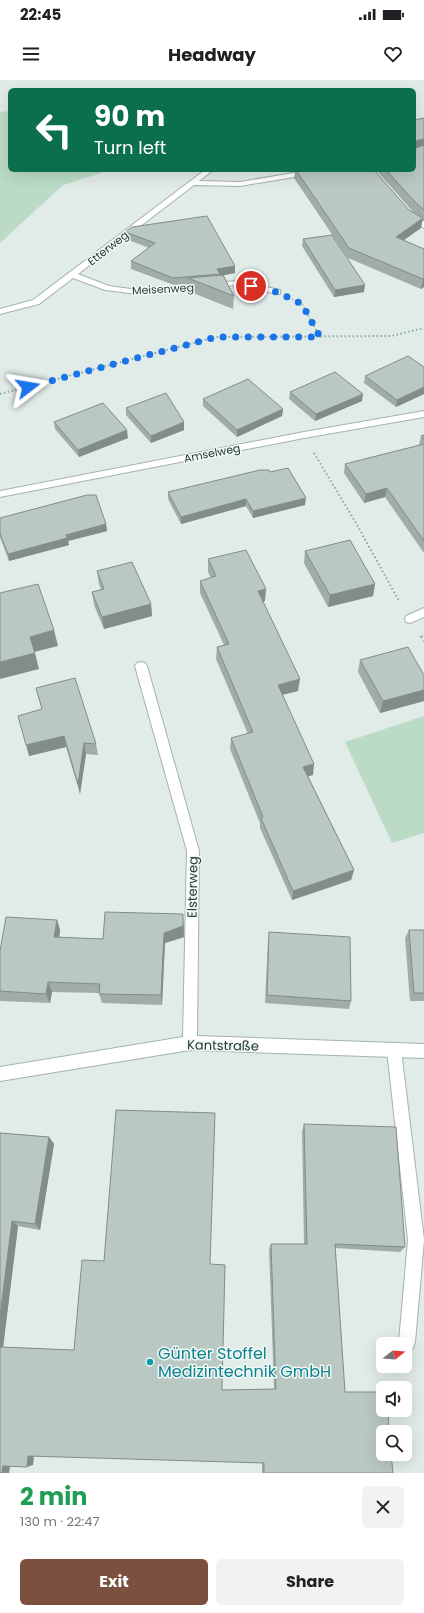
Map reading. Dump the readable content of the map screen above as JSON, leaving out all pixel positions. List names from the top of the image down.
{
  "streets": {
    "street": [
      "Etterweg",
      "Meisenweg",
      "Amselweg",
      "Elsterweg",
      "Kantstraße"
    ]
  },
  "crossings": [
    ["Etterweg", "Meisenweg"],
    ["Elsterweg", "Kantstraße"]
  ],
  "places": ["Günter Stoffel Medizintechnik GmbH"],
  "north": "right",
  "page": {
    "status": "22:45",
    "header": "Headway",
    "turn": ["90 m", "Turn left"],
    "heading": ["2 min", "130 m · 22:47"],
    "buttons": ["Exit", "Share"]
  }
}
